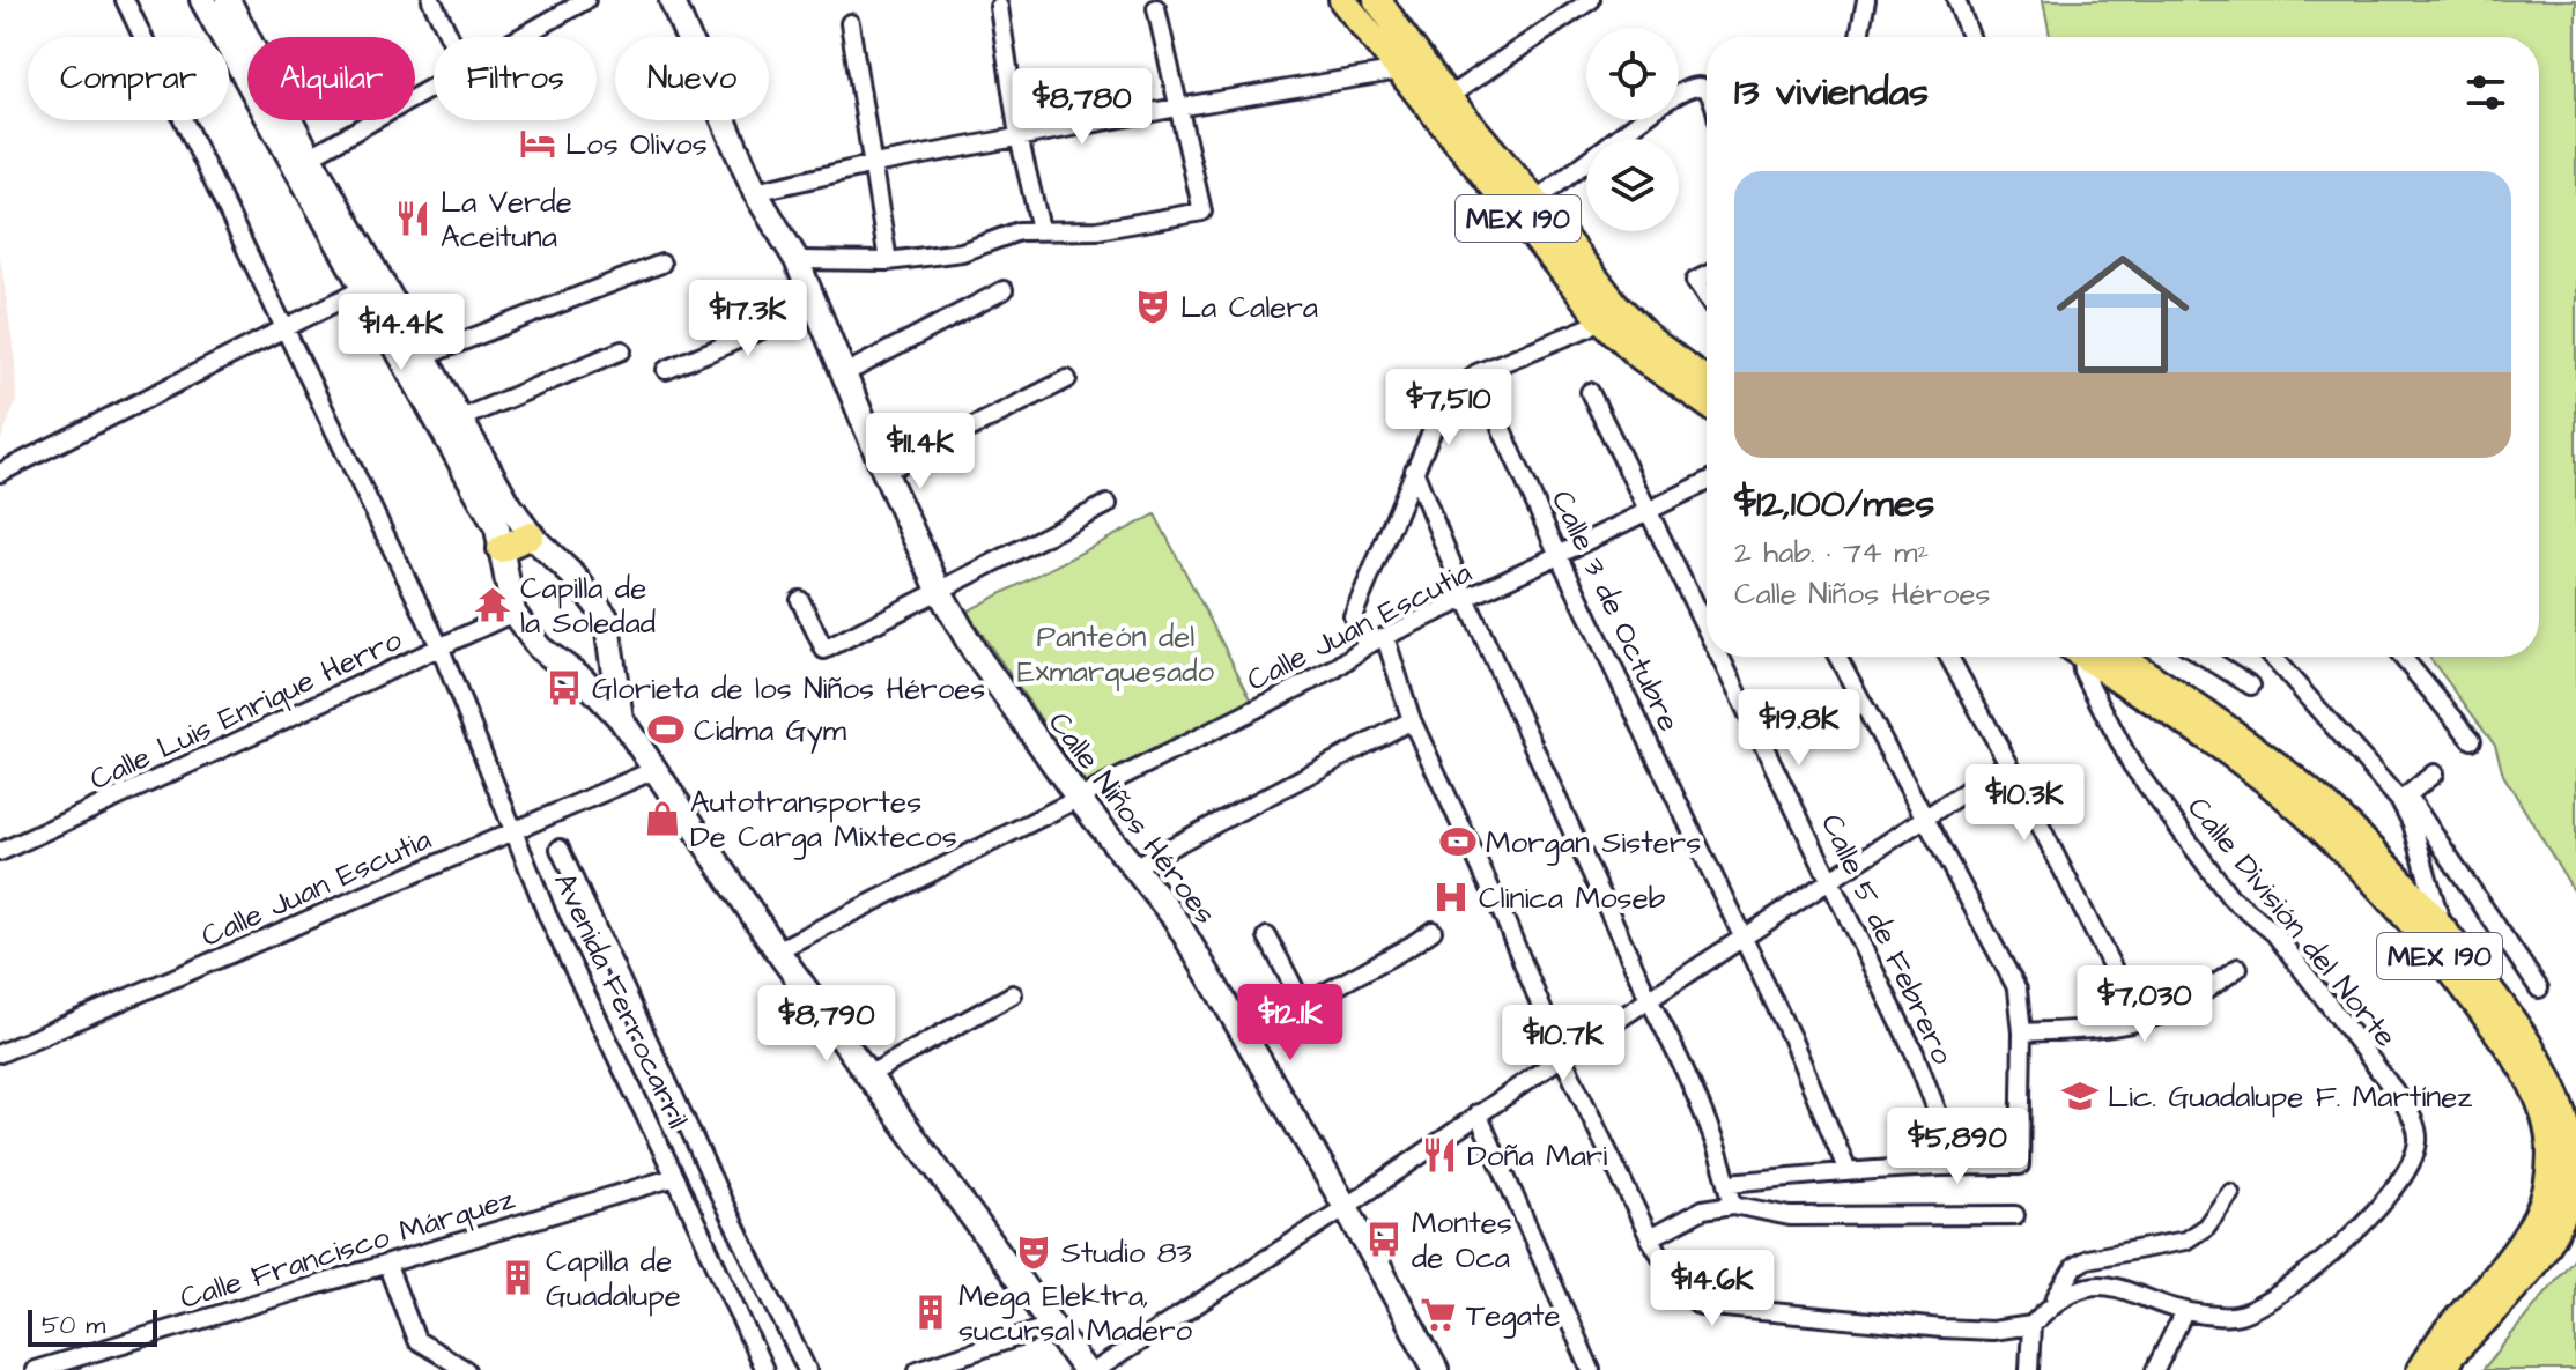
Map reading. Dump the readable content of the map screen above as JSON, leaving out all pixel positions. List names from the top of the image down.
{
  "streets": {
    "main road": ["MEX 190", "Calle Niños Héroes"],
    "street": [
      "Calle 3 de Octubre",
      "Calle Juan Escutia",
      "Calle Luis Enrique Herro",
      "Calle División del Norte",
      "Calle 5 de Febrero",
      "Avenida Ferrocarril",
      "Calle Francisco Márquez"
    ]
  },
  "crossings": [
    ["Calle 3 de Octubre", "Calle Juan Escutia"],
    ["Calle Juan Escutia", "Calle Niños Héroes"],
    ["Calle Juan Escutia", "Calle 5 de Febrero"],
    ["Calle Juan Escutia", "Avenida Ferrocarril"],
    ["Calle Luis Enrique Herro", "Avenida Ferrocarril"],
    ["Avenida Ferrocarril", "Calle Francisco Márquez"]
  ],
  "parks": ["Panteón del Exmarquesado"],
  "places": {
    "hotel": ["Los Olivos"],
    "restaurant": ["La Verde Aceituna", "Doña Mari"],
    "theatre": ["La Calera", "Studio 83"],
    "temple": ["Capilla de la Soledad"],
    "bus stop": ["Glorieta de los Niños Héroes", "Montes de Oca"],
    "sports": ["Cidma Gym", "Morgan Sisters"],
    "shop": ["Autotransportes De Carga Mixtecos"],
    "hospital": ["Clinica Moseb"],
    "school or university": ["Lic. Guadalupe F. Martínez"],
    "building": ["Capilla de Guadalupe", "Mega Elektra, sucursal Madero"],
    "supermarket": ["Tegate"]
  },
  "scale_bar": "50 m",
  "page": {
    "chip": [
      "Comprar",
      "Alquilar",
      "Filtros",
      "Nuevo"
    ],
    "heading": "13 viviendas",
    "price": [
      "$8,780",
      "$17.3K",
      "$14.4K",
      "$7,510",
      "$11.4K",
      "$19.8K",
      "$10.3K",
      "$7,030",
      "$12.1K",
      "$8,790",
      "$10.7K",
      "$5,890",
      "$14.6K"
    ],
    "list": [
      {
        "name": "$12,100/mes",
        "note": "2 hab. · 74 m² · Calle Niños Héroes"
      }
    ],
    "scale": "50 m"
  }
}
